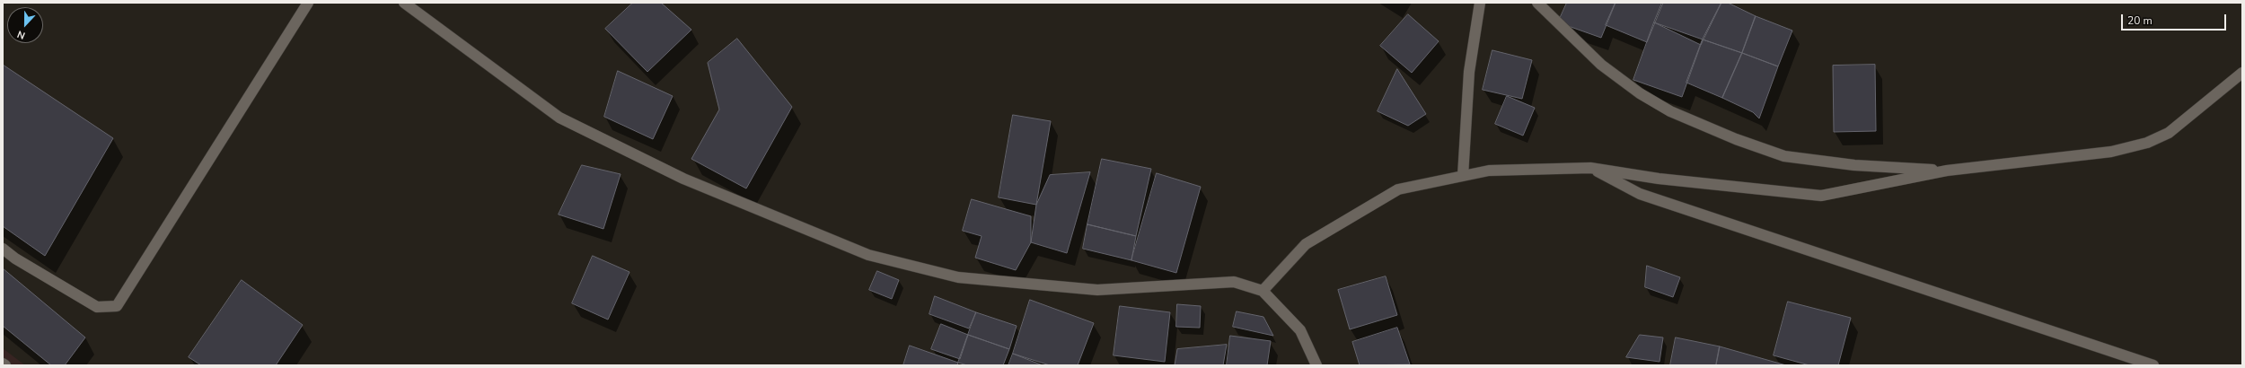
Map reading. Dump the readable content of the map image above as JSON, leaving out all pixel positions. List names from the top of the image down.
{
  "scale_bar": "20 m",
  "north": "bottom"
}
